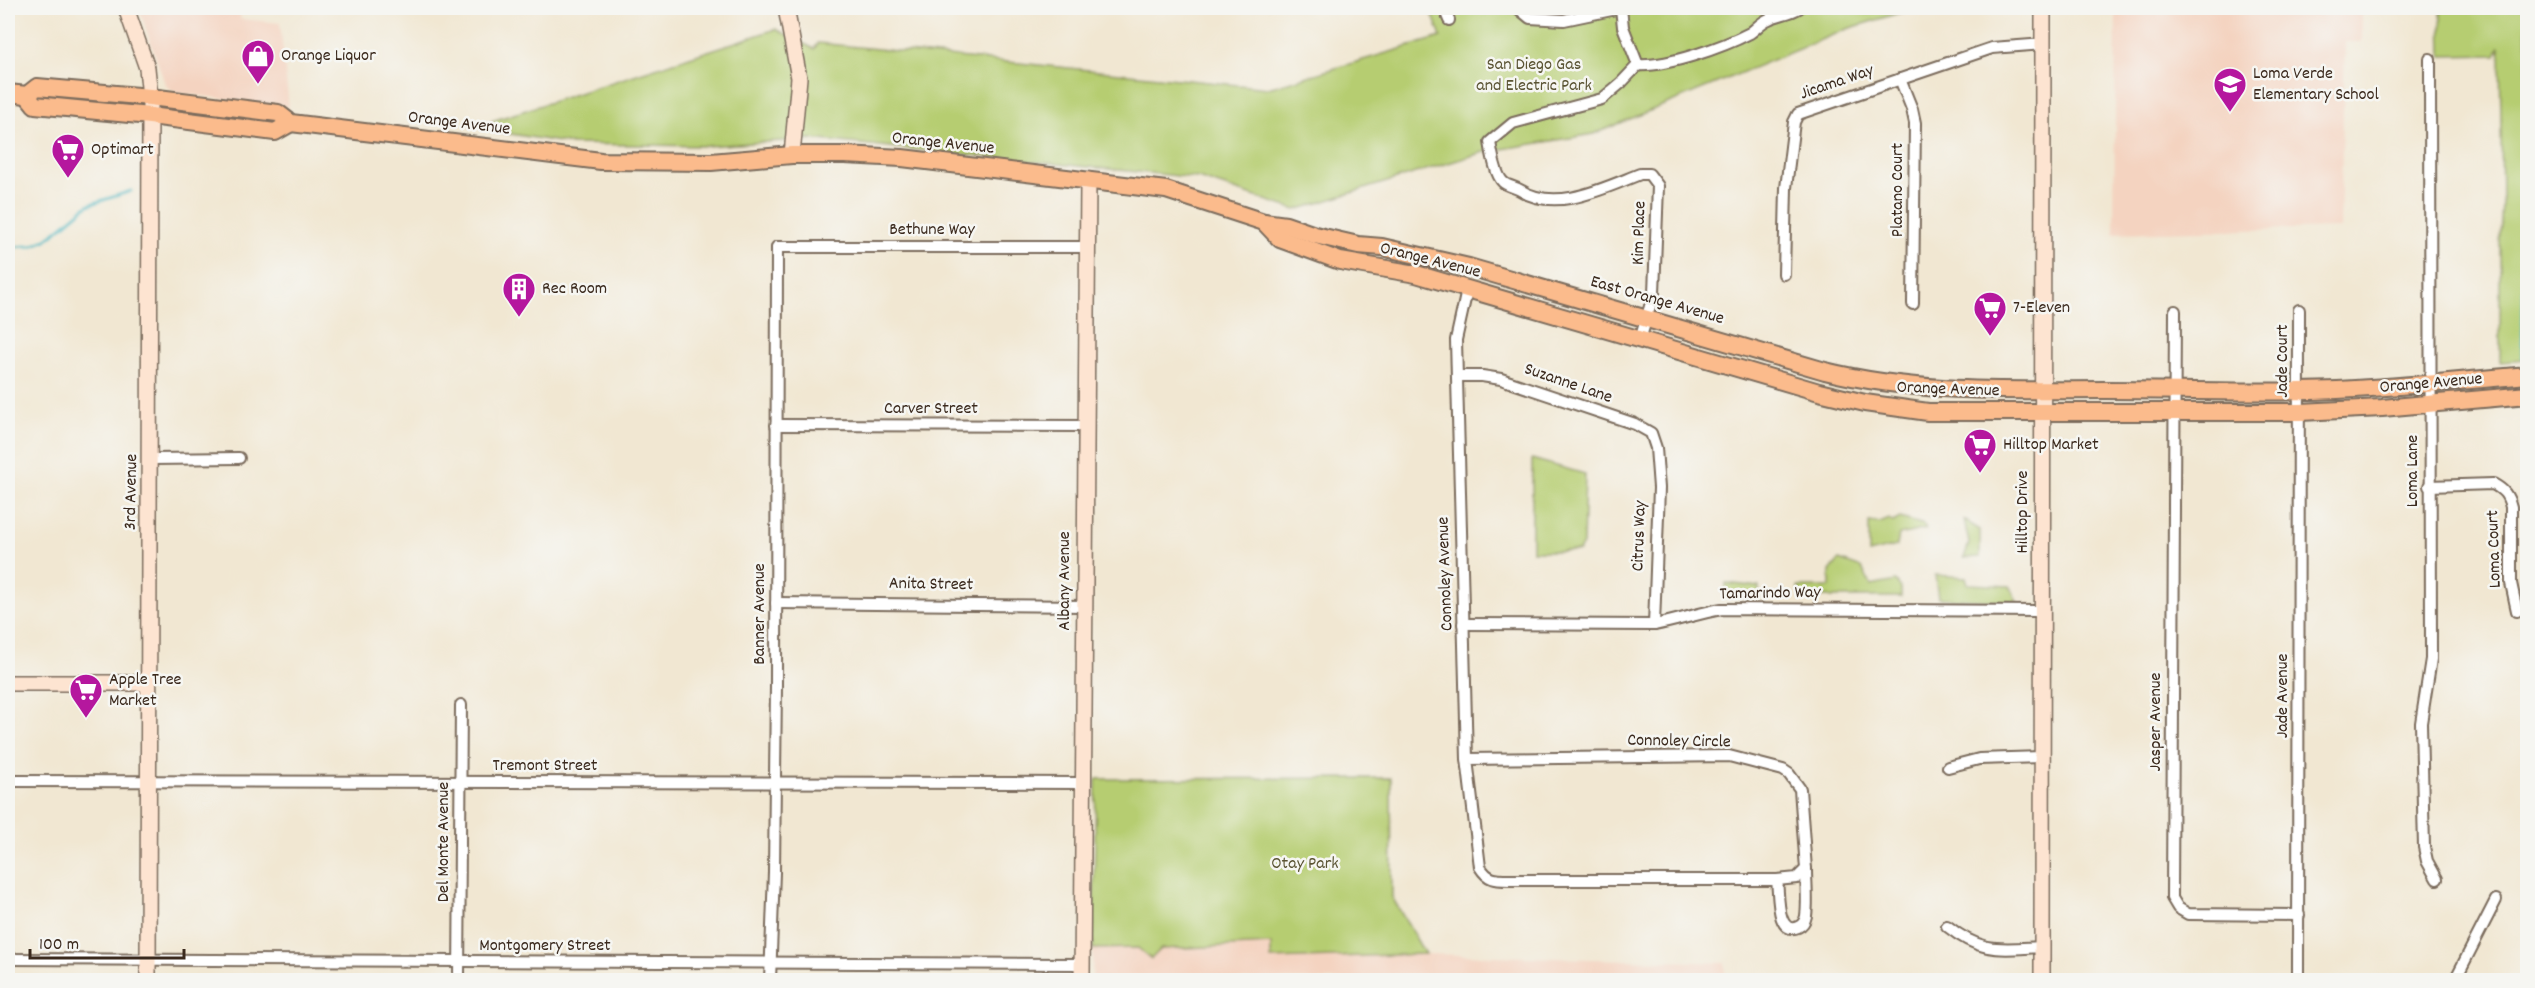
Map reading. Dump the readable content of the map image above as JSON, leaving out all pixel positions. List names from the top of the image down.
{
  "streets": {
    "main road": [
      "Orange Avenue",
      "East Orange Avenue",
      "3rd Avenue",
      "Hilltop Drive",
      "Albany Avenue"
    ],
    "street": [
      "Jicama Way",
      "Platano Court",
      "Bethune Way",
      "Kim Place",
      "Jade Court",
      "Suzanne Lane",
      "Carver Street",
      "Loma Lane",
      "Citrus Way",
      "Loma Court",
      "Connoley Avenue",
      "Anita Street",
      "Tamarindo Way",
      "Banner Avenue",
      "Jade Avenue",
      "Jasper Avenue",
      "Connoley Circle",
      "Tremont Street",
      "Del Monte Avenue",
      "Montgomery Street"
    ]
  },
  "crossings": [
    ["Jicama Way", "Platano Court"],
    ["Jicama Way", "Hilltop Drive"],
    ["Orange Avenue", "Kim Place"],
    ["Orange Avenue", "East Orange Avenue"],
    ["Orange Avenue", "Jade Court"],
    ["Orange Avenue", "Loma Lane"],
    ["Orange Avenue", "3rd Avenue"],
    ["Orange Avenue", "Hilltop Drive"],
    ["Orange Avenue", "Connoley Avenue"],
    ["Orange Avenue", "Albany Avenue"],
    ["Orange Avenue", "Jade Avenue"],
    ["Orange Avenue", "Jasper Avenue"],
    ["Bethune Way", "Albany Avenue"],
    ["Bethune Way", "Banner Avenue"],
    ["Kim Place", "East Orange Avenue"],
    ["East Orange Avenue", "Hilltop Drive"],
    ["Jade Court", "Jade Avenue"],
    ["Suzanne Lane", "Citrus Way"],
    ["Suzanne Lane", "Connoley Avenue"],
    ["Carver Street", "Albany Avenue"],
    ["Carver Street", "Banner Avenue"],
    ["Loma Lane", "Loma Court"],
    ["3rd Avenue", "Tremont Street"],
    ["3rd Avenue", "Montgomery Street"],
    ["Hilltop Drive", "Tamarindo Way"],
    ["Citrus Way", "Tamarindo Way"],
    ["Connoley Avenue", "Tamarindo Way"],
    ["Connoley Avenue", "Connoley Circle"],
    ["Albany Avenue", "Anita Street"],
    ["Albany Avenue", "Tremont Street"],
    ["Albany Avenue", "Montgomery Street"],
    ["Anita Street", "Banner Avenue"],
    ["Banner Avenue", "Tremont Street"],
    ["Banner Avenue", "Montgomery Street"],
    ["Jade Avenue", "Jasper Avenue"],
    ["Tremont Street", "Del Monte Avenue"],
    ["Del Monte Avenue", "Montgomery Street"]
  ],
  "parks": ["San Diego Gas and Electric Park", "Otay Park"],
  "places": {
    "shop": ["Orange Liquor"],
    "school or university": ["Loma Verde Elementary School"],
    "supermarket": [
      "Optimart",
      "7-Eleven",
      "Hilltop Market",
      "Apple Tree Market"
    ],
    "building": ["Rec Room"]
  },
  "scale_bar": "100 m"
}
